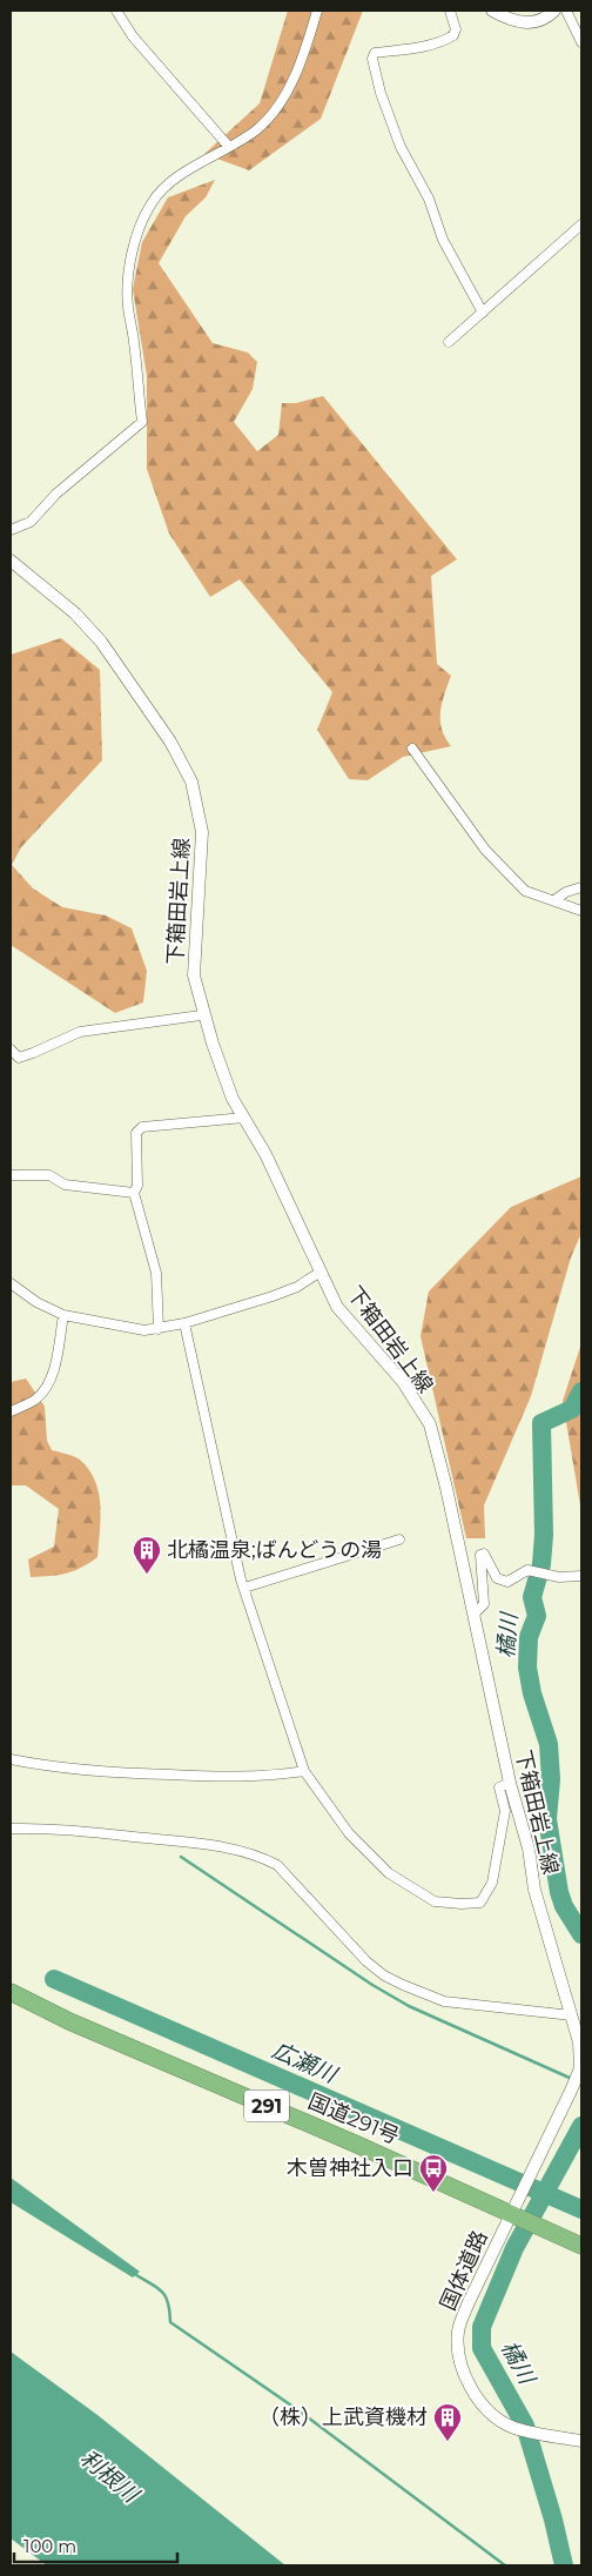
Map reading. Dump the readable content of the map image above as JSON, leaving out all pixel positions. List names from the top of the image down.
{
  "streets": {
    "highway": ["291", "国道291号"],
    "main road": ["下箱田岩上線", "国体道路"]
  },
  "crossings": [
    ["下箱田岩上線", "国道291号"],
    ["下箱田岩上線", "国体道路"],
    ["国道291号", "国体道路"]
  ],
  "water": ["橘川", "広瀬川", "利根川"],
  "places": {
    "building": ["北橘温泉;ばんどうの湯", "（株）上武資機材"],
    "bus stop": ["木曽神社入口"]
  },
  "scale_bar": "100 m"
}
